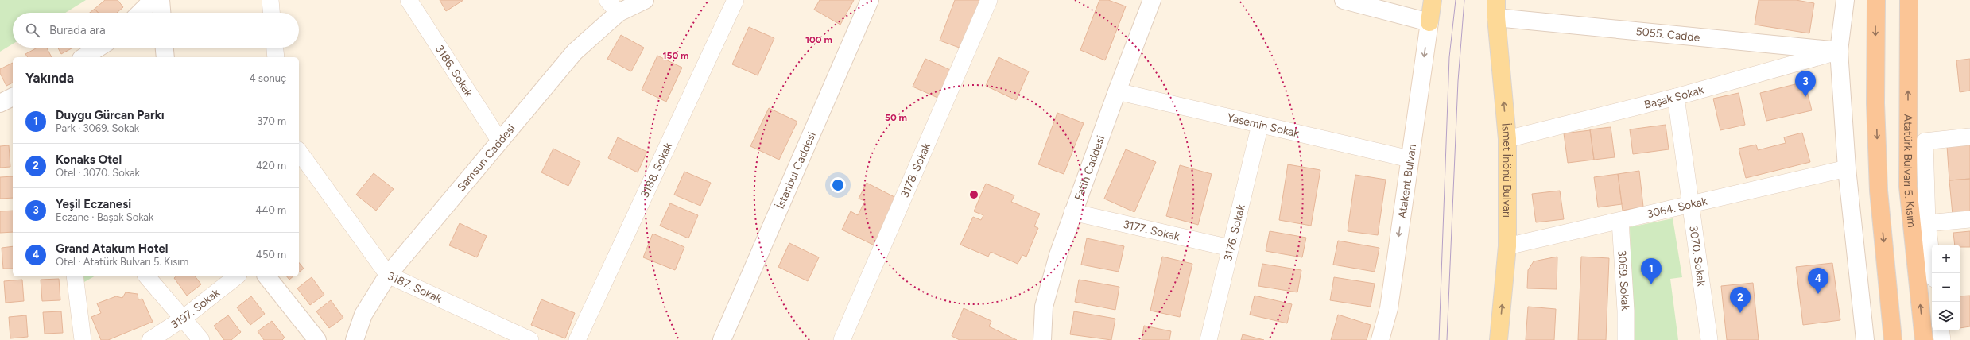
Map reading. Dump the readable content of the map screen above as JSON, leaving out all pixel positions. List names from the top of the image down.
{
  "streets": {
    "highway": ["Atatürk Bulvarı 5. Kısım"],
    "main road": ["İsmet İnönü Bulvarı"],
    "street": [
      "5055. Cadde",
      "3186. Sokak",
      "Başak Sokak",
      "Yasemin Sokak",
      "Samsun Caddesi",
      "Fatih Caddesi",
      "3188. Sokak",
      "İstanbul Caddesi",
      "3178. Sokak",
      "Atakent Bulvarı",
      "3064. Sokak",
      "3177. Sokak",
      "3176. Sokak",
      "3070. Sokak",
      "3069. Sokak",
      "3187. Sokak",
      "3197. Sokak"
    ]
  },
  "crossings": [
    ["5055. Cadde", "Başak Sokak"],
    ["5055. Cadde", "İsmet İnönü Bulvarı"],
    ["3186. Sokak", "Samsun Caddesi"],
    ["Başak Sokak", "İsmet İnönü Bulvarı"],
    ["Başak Sokak", "3070. Sokak"],
    ["Yasemin Sokak", "Fatih Caddesi"],
    ["Yasemin Sokak", "Atakent Bulvarı"],
    ["Yasemin Sokak", "3176. Sokak"],
    ["Samsun Caddesi", "3187. Sokak"],
    ["Fatih Caddesi", "3177. Sokak"],
    ["İsmet İnönü Bulvarı", "3064. Sokak"],
    ["3064. Sokak", "3070. Sokak"],
    ["3064. Sokak", "3069. Sokak"],
    ["3177. Sokak", "3176. Sokak"]
  ],
  "one_way": ["İsmet İnönü Bulvarı", "Atakent Bulvarı"],
  "page": {
    "search": "Burada ara",
    "heading": ["Yakında", "4 sonuç"],
    "pins": [
      "3",
      "1",
      "4",
      "2"
    ],
    "list": [
      {
        "mark": "1",
        "name": "Duygu Gürcan Parkı",
        "note": "Park · 3069. Sokak",
        "value": "370 m"
      },
      {
        "mark": "2",
        "name": "Konaks Otel",
        "note": "Otel · 3070. Sokak",
        "value": "420 m"
      },
      {
        "mark": "3",
        "name": "Yeşil Eczanesi",
        "note": "Eczane · Başak Sokak",
        "value": "440 m"
      },
      {
        "mark": "4",
        "name": "Grand Atakum Hotel",
        "note": "Otel · Atatürk Bulvarı 5. Kısım",
        "value": "450 m"
      }
    ],
    "map_buttons": ["+", "−"]
  },
  "rings": ["100 m", "150 m", "50 m"]
}
